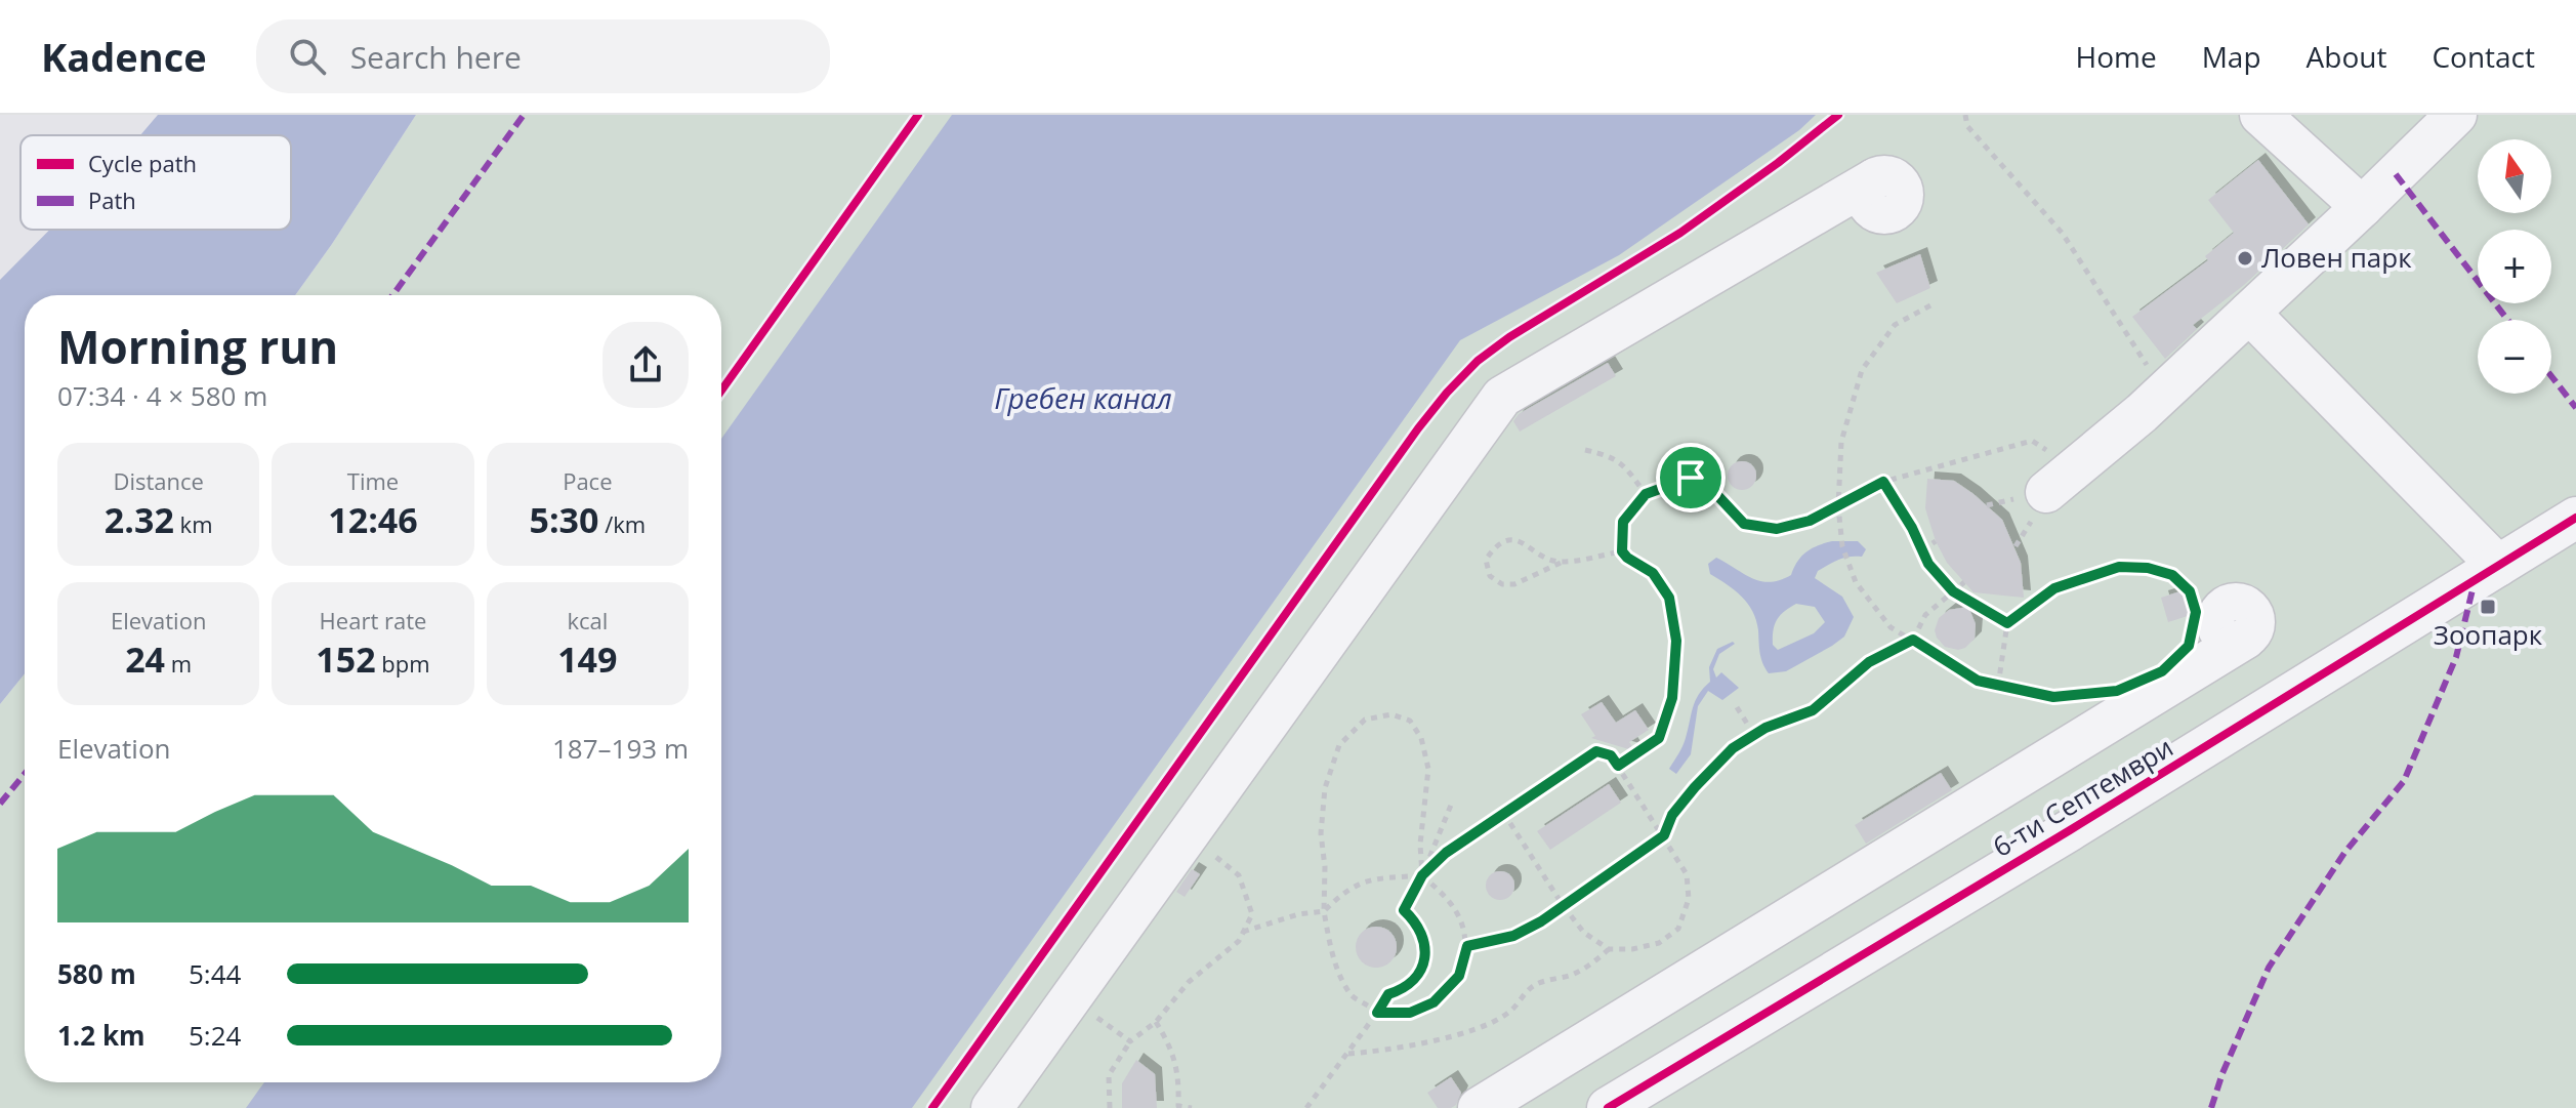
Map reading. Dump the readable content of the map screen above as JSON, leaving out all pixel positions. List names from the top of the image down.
{
  "streets": {
    "street": ["6-ти Септември"]
  },
  "water": ["Гребен канал"],
  "places": {
    "other": ["Ловен парк"],
    "transit": ["Зоопарк"]
  },
  "legend": ["Cycle path", "Path"],
  "north": "top",
  "page": {
    "header": "Kadence",
    "search": "Search here",
    "nav": [
      "Home",
      "Map",
      "About",
      "Contact"
    ],
    "map_buttons": ["+", "−"],
    "heading": ["Morning run", "07:34 · 4 × 580 m"],
    "stats": [
      ["Distance", "2.32 km"],
      ["Time", "12:46"],
      ["Pace", "5:30 /km"],
      ["Elevation", "24 m"],
      ["Heart rate", "152 bpm"],
      ["kcal", "149"]
    ],
    "chart": ["Elevation", "187–193 m"],
    "list": [
      {
        "name": "580 m",
        "note": "5:44"
      },
      {
        "name": "1.2 km",
        "note": "5:24"
      }
    ]
  }
}
